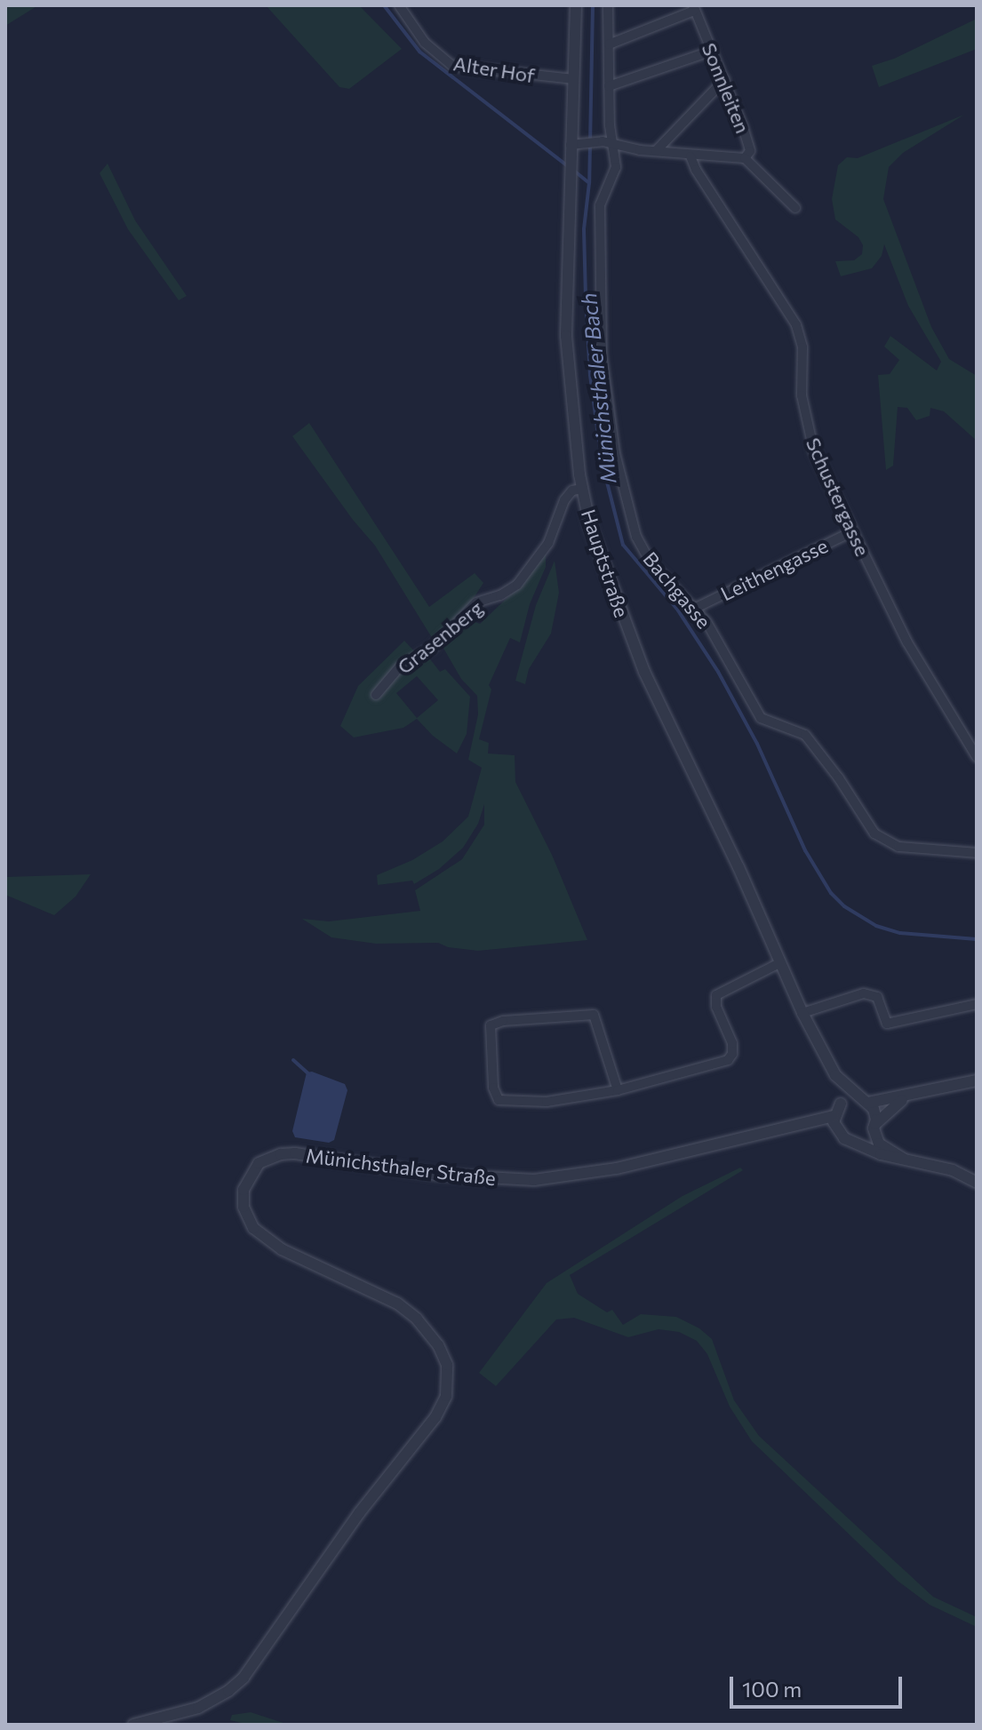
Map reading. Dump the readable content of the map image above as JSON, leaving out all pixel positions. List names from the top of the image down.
{
  "streets": {
    "street": [
      "Alter Hof",
      "Sonnleiten",
      "Schustergasse",
      "Hauptstraße",
      "Leithengasse",
      "Bachgasse",
      "Grasenberg",
      "Münichsthaler Straße"
    ]
  },
  "crossings": [
    ["Alter Hof", "Hauptstraße"],
    ["Sonnleiten", "Schustergasse"],
    ["Sonnleiten", "Hauptstraße"],
    ["Sonnleiten", "Bachgasse"],
    ["Schustergasse", "Leithengasse"],
    ["Hauptstraße", "Grasenberg"],
    ["Hauptstraße", "Münichsthaler Straße"],
    ["Leithengasse", "Bachgasse"]
  ],
  "water": ["Münichsthaler Bach"],
  "scale_bar": "100 m"
}
